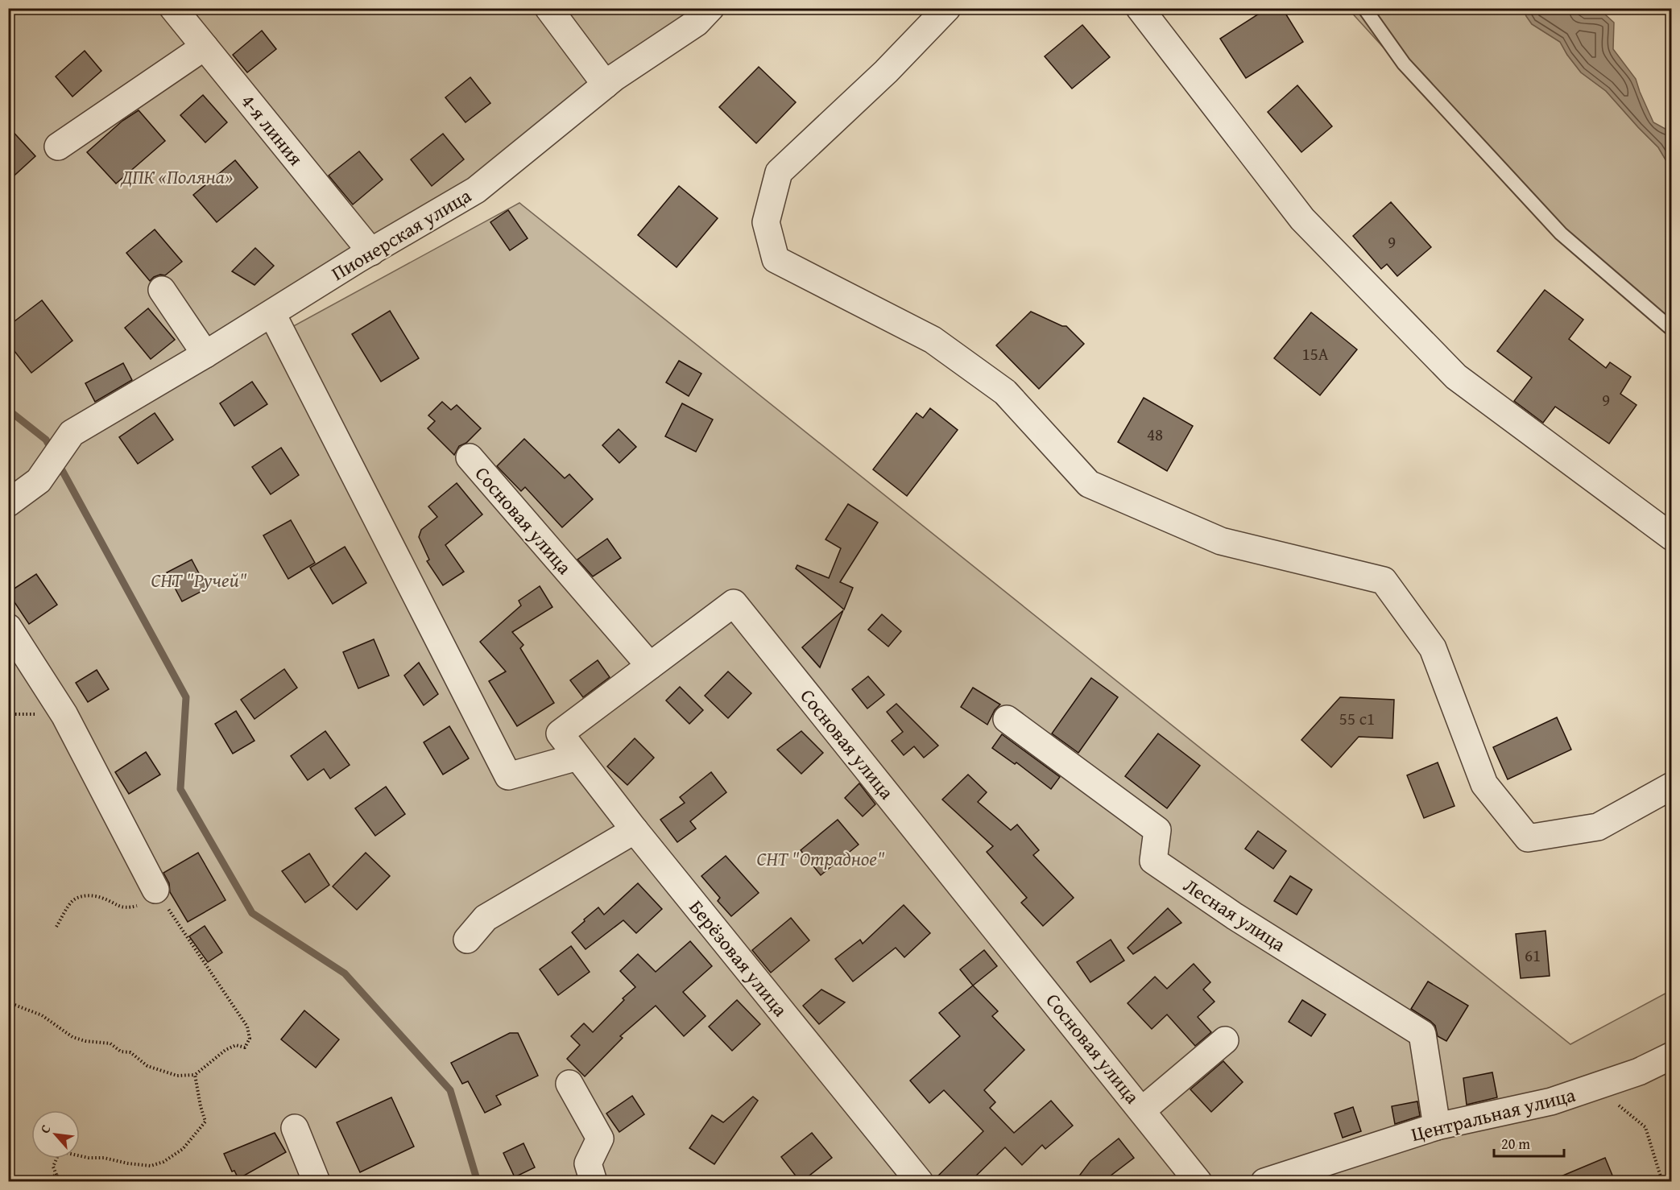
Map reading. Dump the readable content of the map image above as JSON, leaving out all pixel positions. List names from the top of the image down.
{
  "streets": {
    "street": [
      "4-я линия",
      "Пионерская улица",
      "Сосновая улица",
      "Лесная улица",
      "Берёзовая улица",
      "Центральная улица"
    ]
  },
  "crossings": [
    ["4-я линия", "Пионерская улица"],
    ["Сосновая улица", "Берёзовая улица"],
    ["Лесная улица", "Центральная улица"]
  ],
  "parks": ["ДПК «Поляна»", "СНТ \"Ручей\"", "СНТ \"Отрадное\""],
  "house_numbers": [
    "9",
    "15А",
    "9",
    "48",
    "55 с1",
    "61"
  ],
  "scale_bar": "20 m",
  "north": "top left"
}
